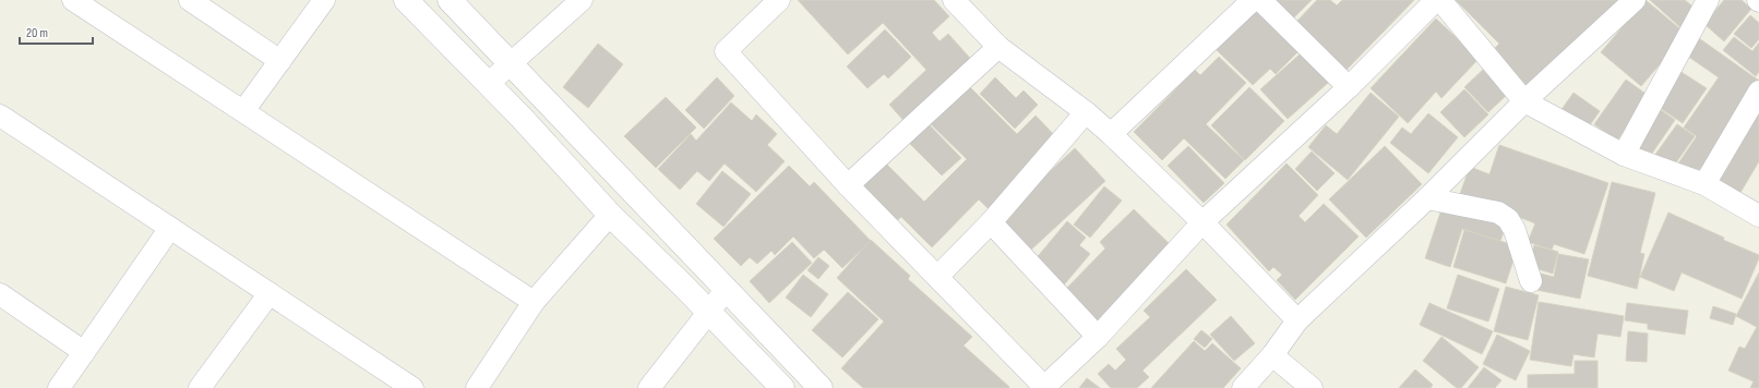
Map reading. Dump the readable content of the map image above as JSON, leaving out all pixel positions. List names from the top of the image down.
{
  "scale_bar": "20 m"
}
